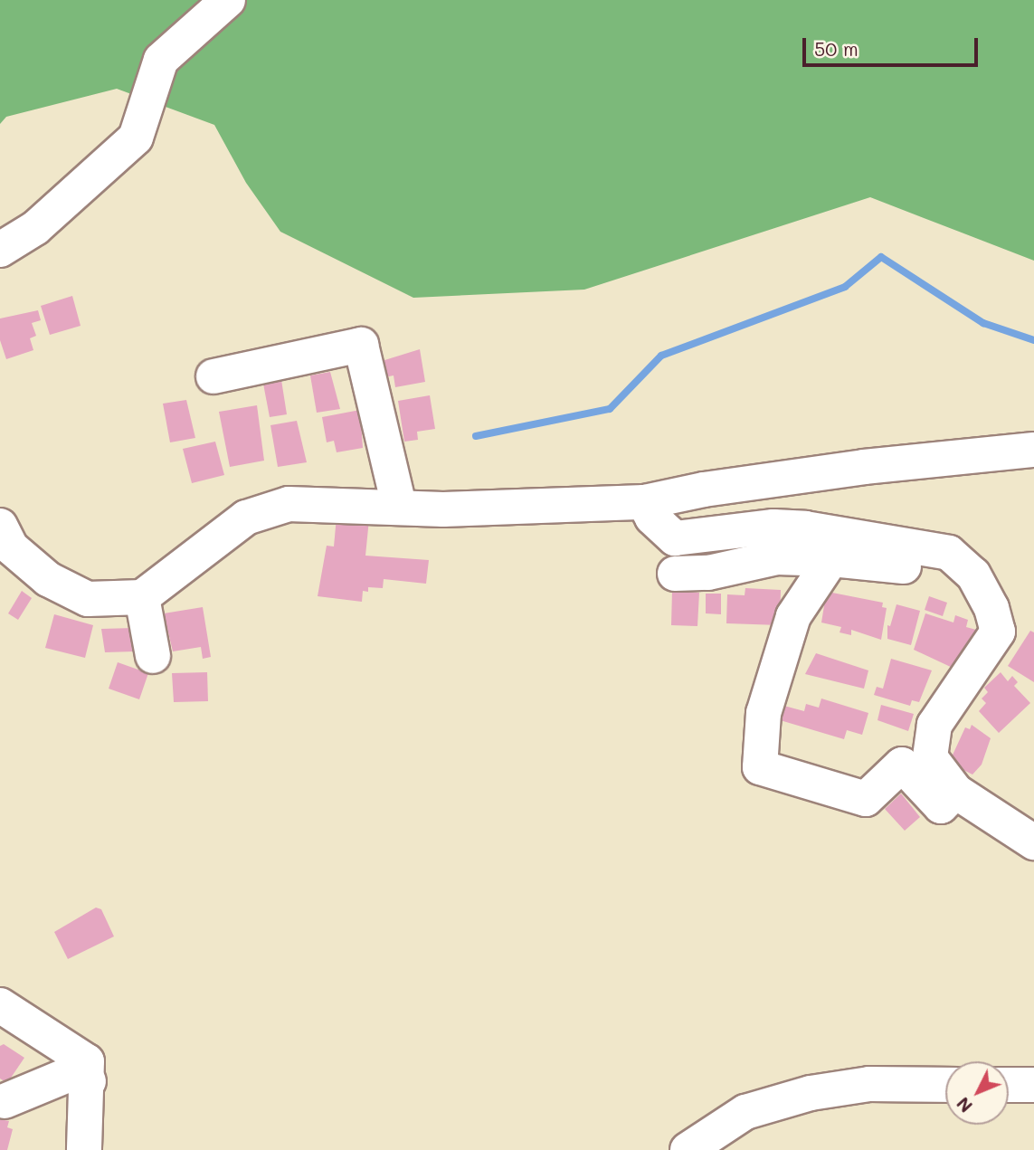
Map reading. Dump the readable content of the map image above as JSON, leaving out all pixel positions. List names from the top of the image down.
{
  "scale_bar": "50 m",
  "north": "bottom left"
}
